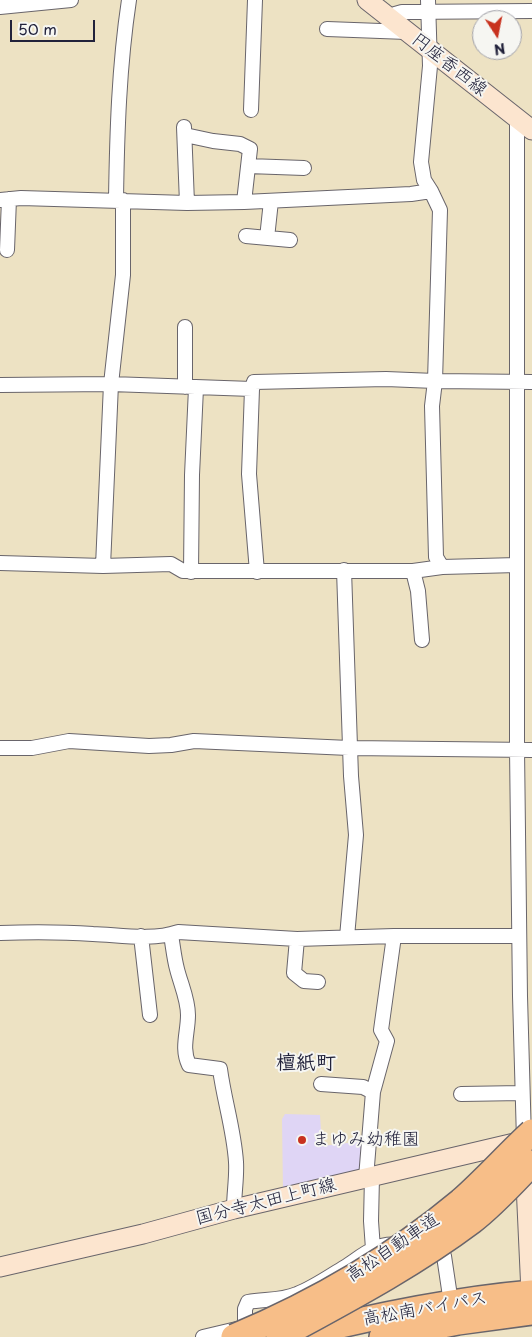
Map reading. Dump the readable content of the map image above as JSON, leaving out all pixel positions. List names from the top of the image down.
{
  "streets": {
    "highway": ["高松自動車道", "高松南バイパス"],
    "main road": ["円座香西線", "国分寺太田上町線"]
  },
  "crossings": [
    ["国分寺太田上町線", "高松自動車道"]
  ],
  "districts": ["檀紙町"],
  "places": ["まゆみ幼稚園"],
  "scale_bar": "50 m",
  "north": "bottom"
}
